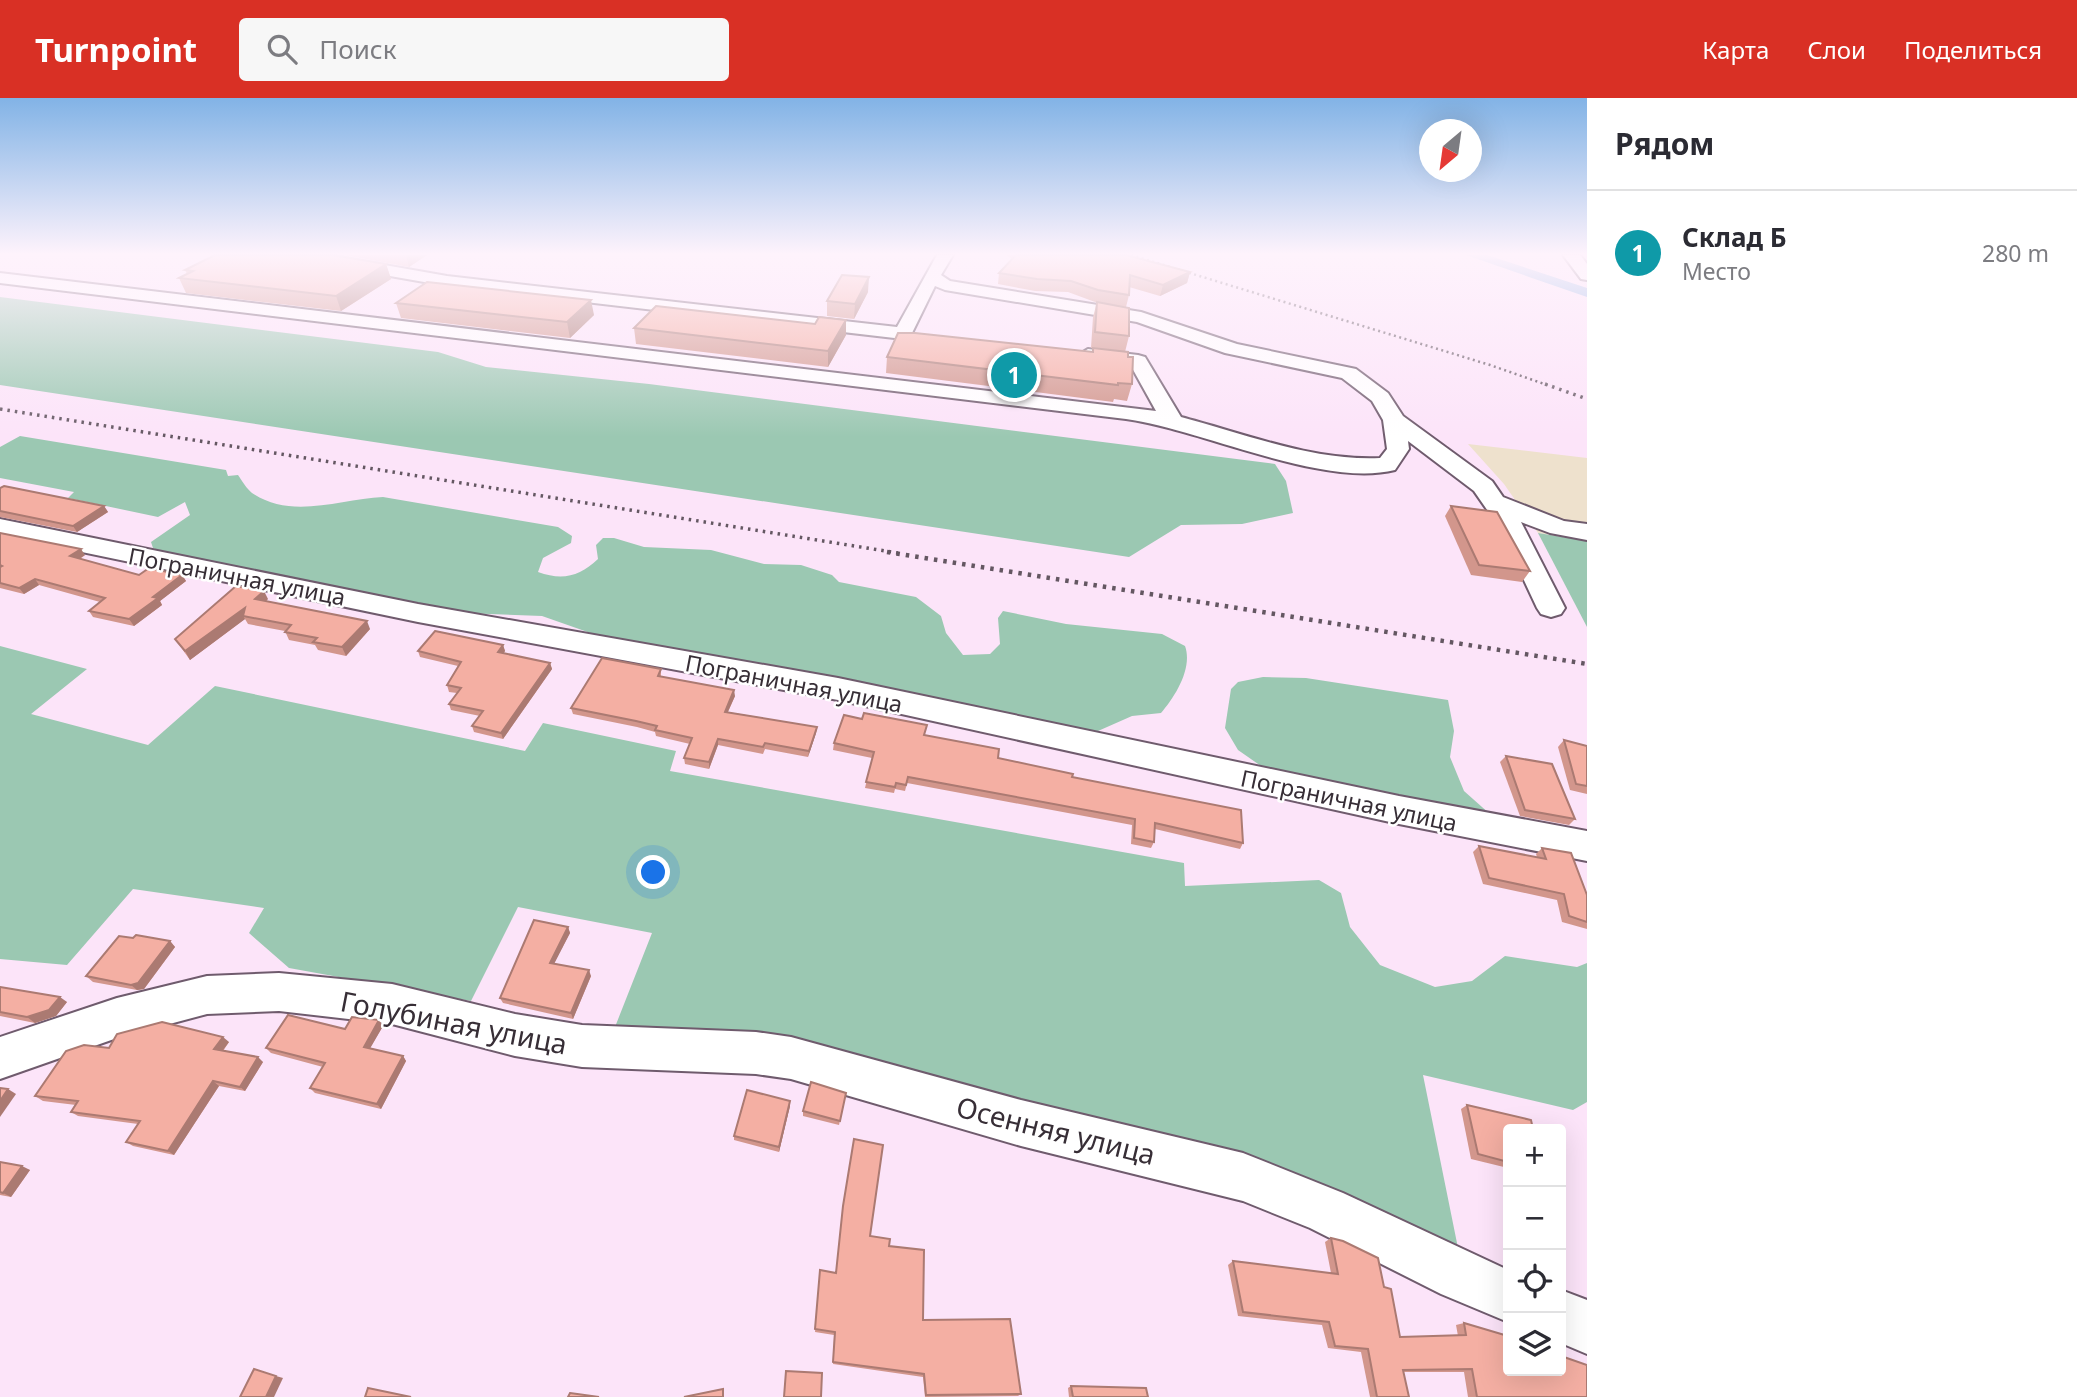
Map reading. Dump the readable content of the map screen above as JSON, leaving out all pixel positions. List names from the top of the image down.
{
  "streets": {
    "street": ["Пограничная улица", "Голубиная улица", "Осенняя улица"]
  },
  "crossings": [
    ["Голубиная улица", "Осенняя улица"]
  ],
  "north": "bottom left",
  "page": {
    "header": "Turnpoint",
    "search": "Поиск",
    "nav": ["Карта", "Слои", "Поделиться"],
    "heading": "Рядом",
    "list": [
      {
        "mark": "1",
        "name": "Склад Б",
        "note": "Место",
        "value": "280 m"
      }
    ],
    "pins": "1",
    "map_buttons": ["+", "−"]
  }
}
